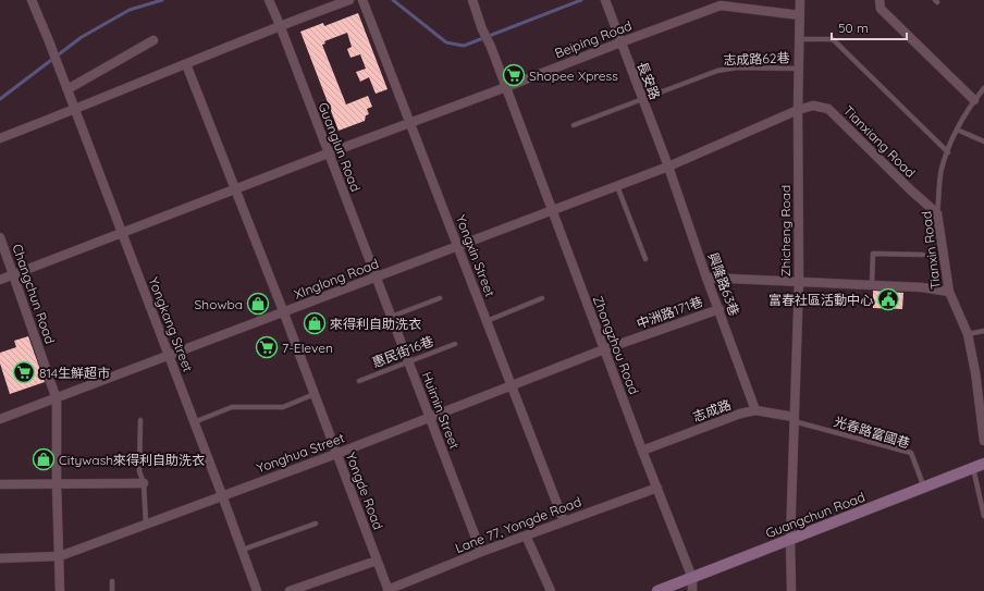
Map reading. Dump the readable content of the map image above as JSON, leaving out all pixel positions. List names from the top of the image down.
{
  "streets": {
    "main road": ["Guangchun Road"],
    "street": [
      "Beiping Road",
      "長安路",
      "Tianxiang Road",
      "Guanglun Road",
      "Zhicheng Road",
      "Tianxin Road",
      "Yongxin Street",
      "XInglong Road",
      "興隆路63巷",
      "Changchun Road",
      "中洲路171巷",
      "Yongkang Street",
      "Zhongzhou Road",
      "Huimin Street",
      "志成路",
      "Yonghua Street",
      "Yongde Road",
      "Lane 77, Yongde Road"
    ],
    "lane": ["志成路62巷", "惠民街16巷", "光春路富國巷"]
  },
  "crossings": [
    ["Beiping Road", "長安路"],
    ["Beiping Road", "Guanglun Road"],
    ["Beiping Road", "Zhicheng Road"],
    ["Beiping Road", "Yongxin Street"],
    ["Beiping Road", "Changchun Road"],
    ["Beiping Road", "Yongkang Street"],
    ["Beiping Road", "Zhongzhou Road"],
    ["Beiping Road", "Yongde Road"],
    ["志成路62巷", "長安路"],
    ["志成路62巷", "Zhicheng Road"],
    ["長安路", "Tianxiang Road"],
    ["長安路", "XInglong Road"],
    ["長安路", "興隆路63巷"],
    ["Tianxiang Road", "Zhicheng Road"],
    ["Tianxiang Road", "Tianxin Road"],
    ["Tianxiang Road", "XInglong Road"],
    ["Tianxiang Road", "興隆路63巷"],
    ["Guanglun Road", "XInglong Road"],
    ["Guanglun Road", "Huimin Street"],
    ["Zhicheng Road", "志成路"],
    ["Zhicheng Road", "光春路富國巷"],
    ["Zhicheng Road", "Guangchun Road"],
    ["Yongxin Street", "XInglong Road"],
    ["Yongxin Street", "Yonghua Street"],
    ["Yongxin Street", "Lane 77, Yongde Road"],
    ["XInglong Road", "興隆路63巷"],
    ["XInglong Road", "Changchun Road"],
    ["XInglong Road", "Yongkang Street"],
    ["XInglong Road", "Zhongzhou Road"],
    ["XInglong Road", "Huimin Street"],
    ["XInglong Road", "Yongde Road"],
    ["興隆路63巷", "中洲路171巷"],
    ["興隆路63巷", "志成路"],
    ["Changchun Road", "Yonghua Street"],
    ["中洲路171巷", "Zhongzhou Road"],
    ["中洲路171巷", "Yonghua Street"],
    ["Yongkang Street", "Yonghua Street"],
    ["Zhongzhou Road", "志成路"],
    ["Zhongzhou Road", "Yonghua Street"],
    ["Zhongzhou Road", "Guangchun Road"],
    ["Zhongzhou Road", "Lane 77, Yongde Road"],
    ["惠民街16巷", "Huimin Street"],
    ["Huimin Street", "Yonghua Street"],
    ["Huimin Street", "Lane 77, Yongde Road"],
    ["志成路", "光春路富國巷"],
    ["光春路富國巷", "Guangchun Road"],
    ["Yonghua Street", "Yongde Road"],
    ["Yongde Road", "Lane 77, Yongde Road"]
  ],
  "places": {
    "supermarket": ["Shopee Xpress", "7-Eleven", "814生鮮超市"],
    "public building": ["富春社區活動中心"],
    "shop": ["Showba", "來得利自助洗衣", "Citywash來得利自助洗衣"]
  },
  "scale_bar": "50 m"
}
